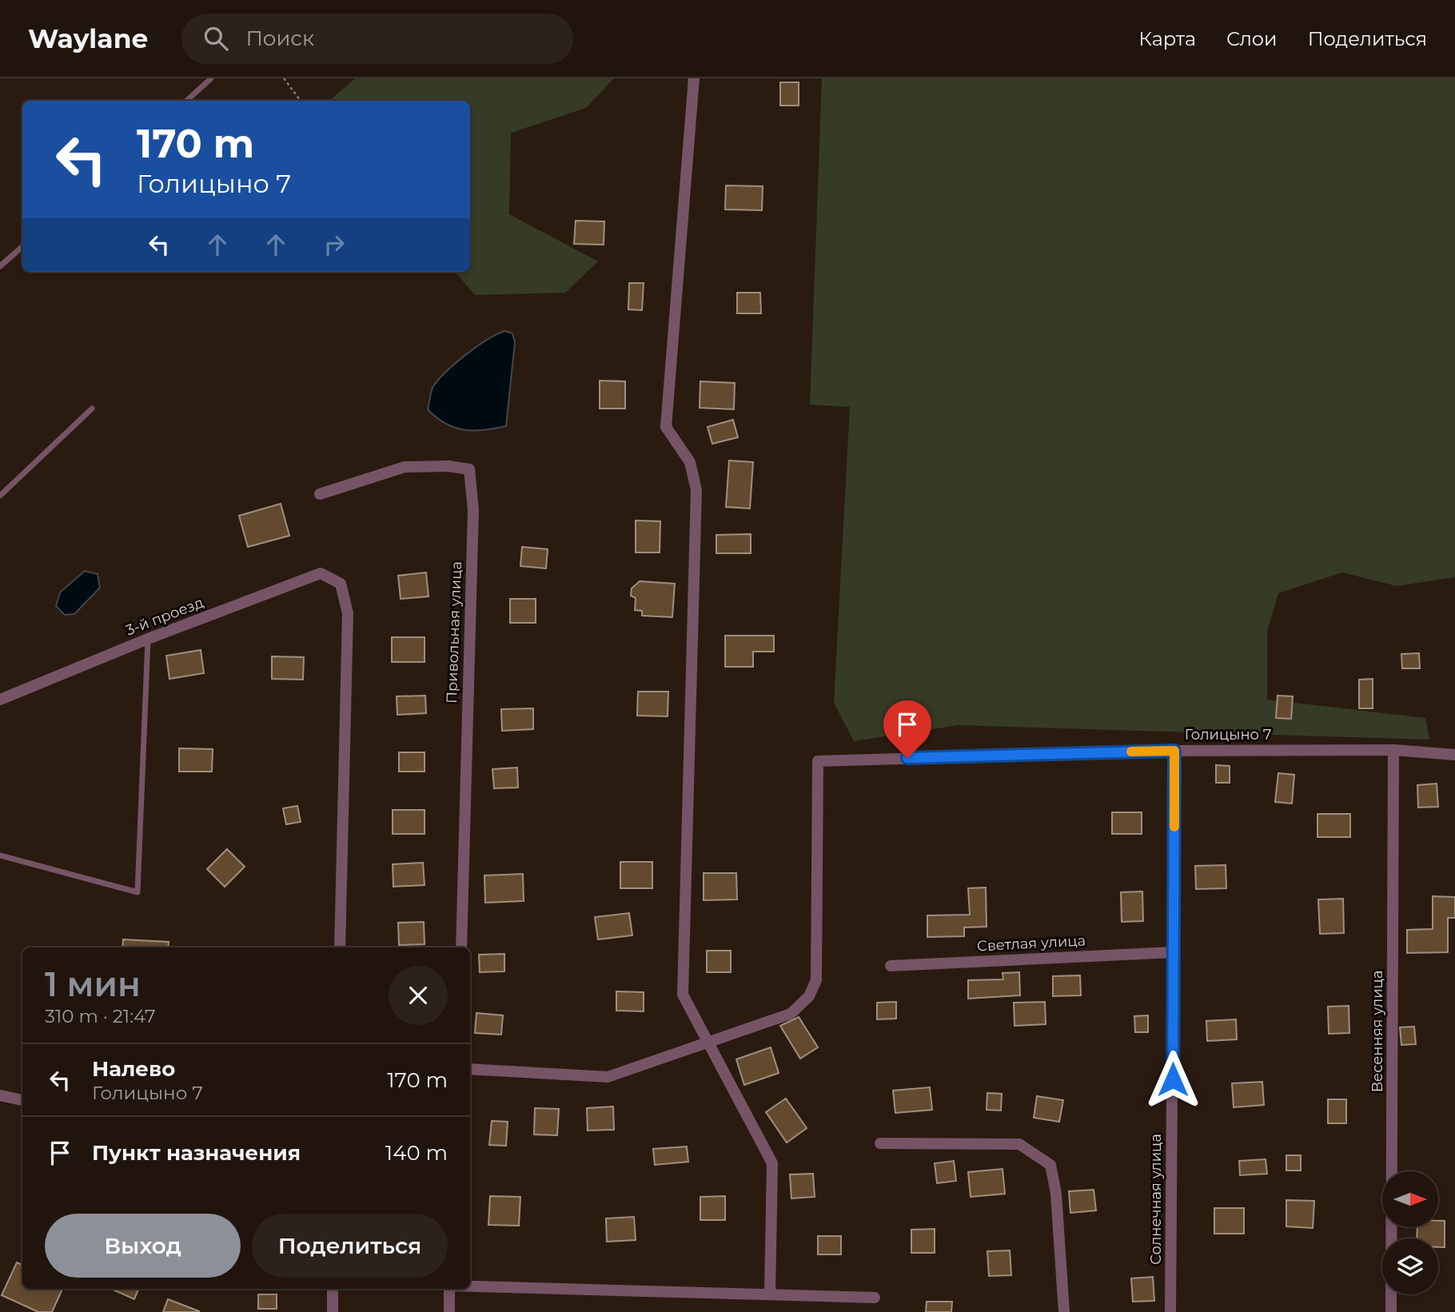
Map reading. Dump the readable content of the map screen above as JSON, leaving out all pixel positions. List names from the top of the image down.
{
  "streets": {
    "street": [
      "3-й проезд",
      "Привольная улица",
      "Голицыно 7",
      "Светлая улица",
      "Весенняя улица",
      "Солнечная улица"
    ]
  },
  "crossings": [
    ["Голицыно 7", "Весенняя улица"],
    ["Голицыно 7", "Солнечная улица"],
    ["Светлая улица", "Солнечная улица"]
  ],
  "north": "right",
  "page": {
    "header": "Waylane",
    "search": "Поиск",
    "nav": ["Карта", "Слои", "Поделиться"],
    "turn": ["170 m", "Голицыно 7"],
    "heading": ["1 мин", "310 m · 21:47"],
    "list": [
      {
        "name": "Налево",
        "note": "Голицыно 7",
        "value": "170 m"
      },
      {
        "name": "Пункт назначения",
        "value": "140 m"
      }
    ],
    "buttons": ["Выход", "Поделиться"]
  }
}
